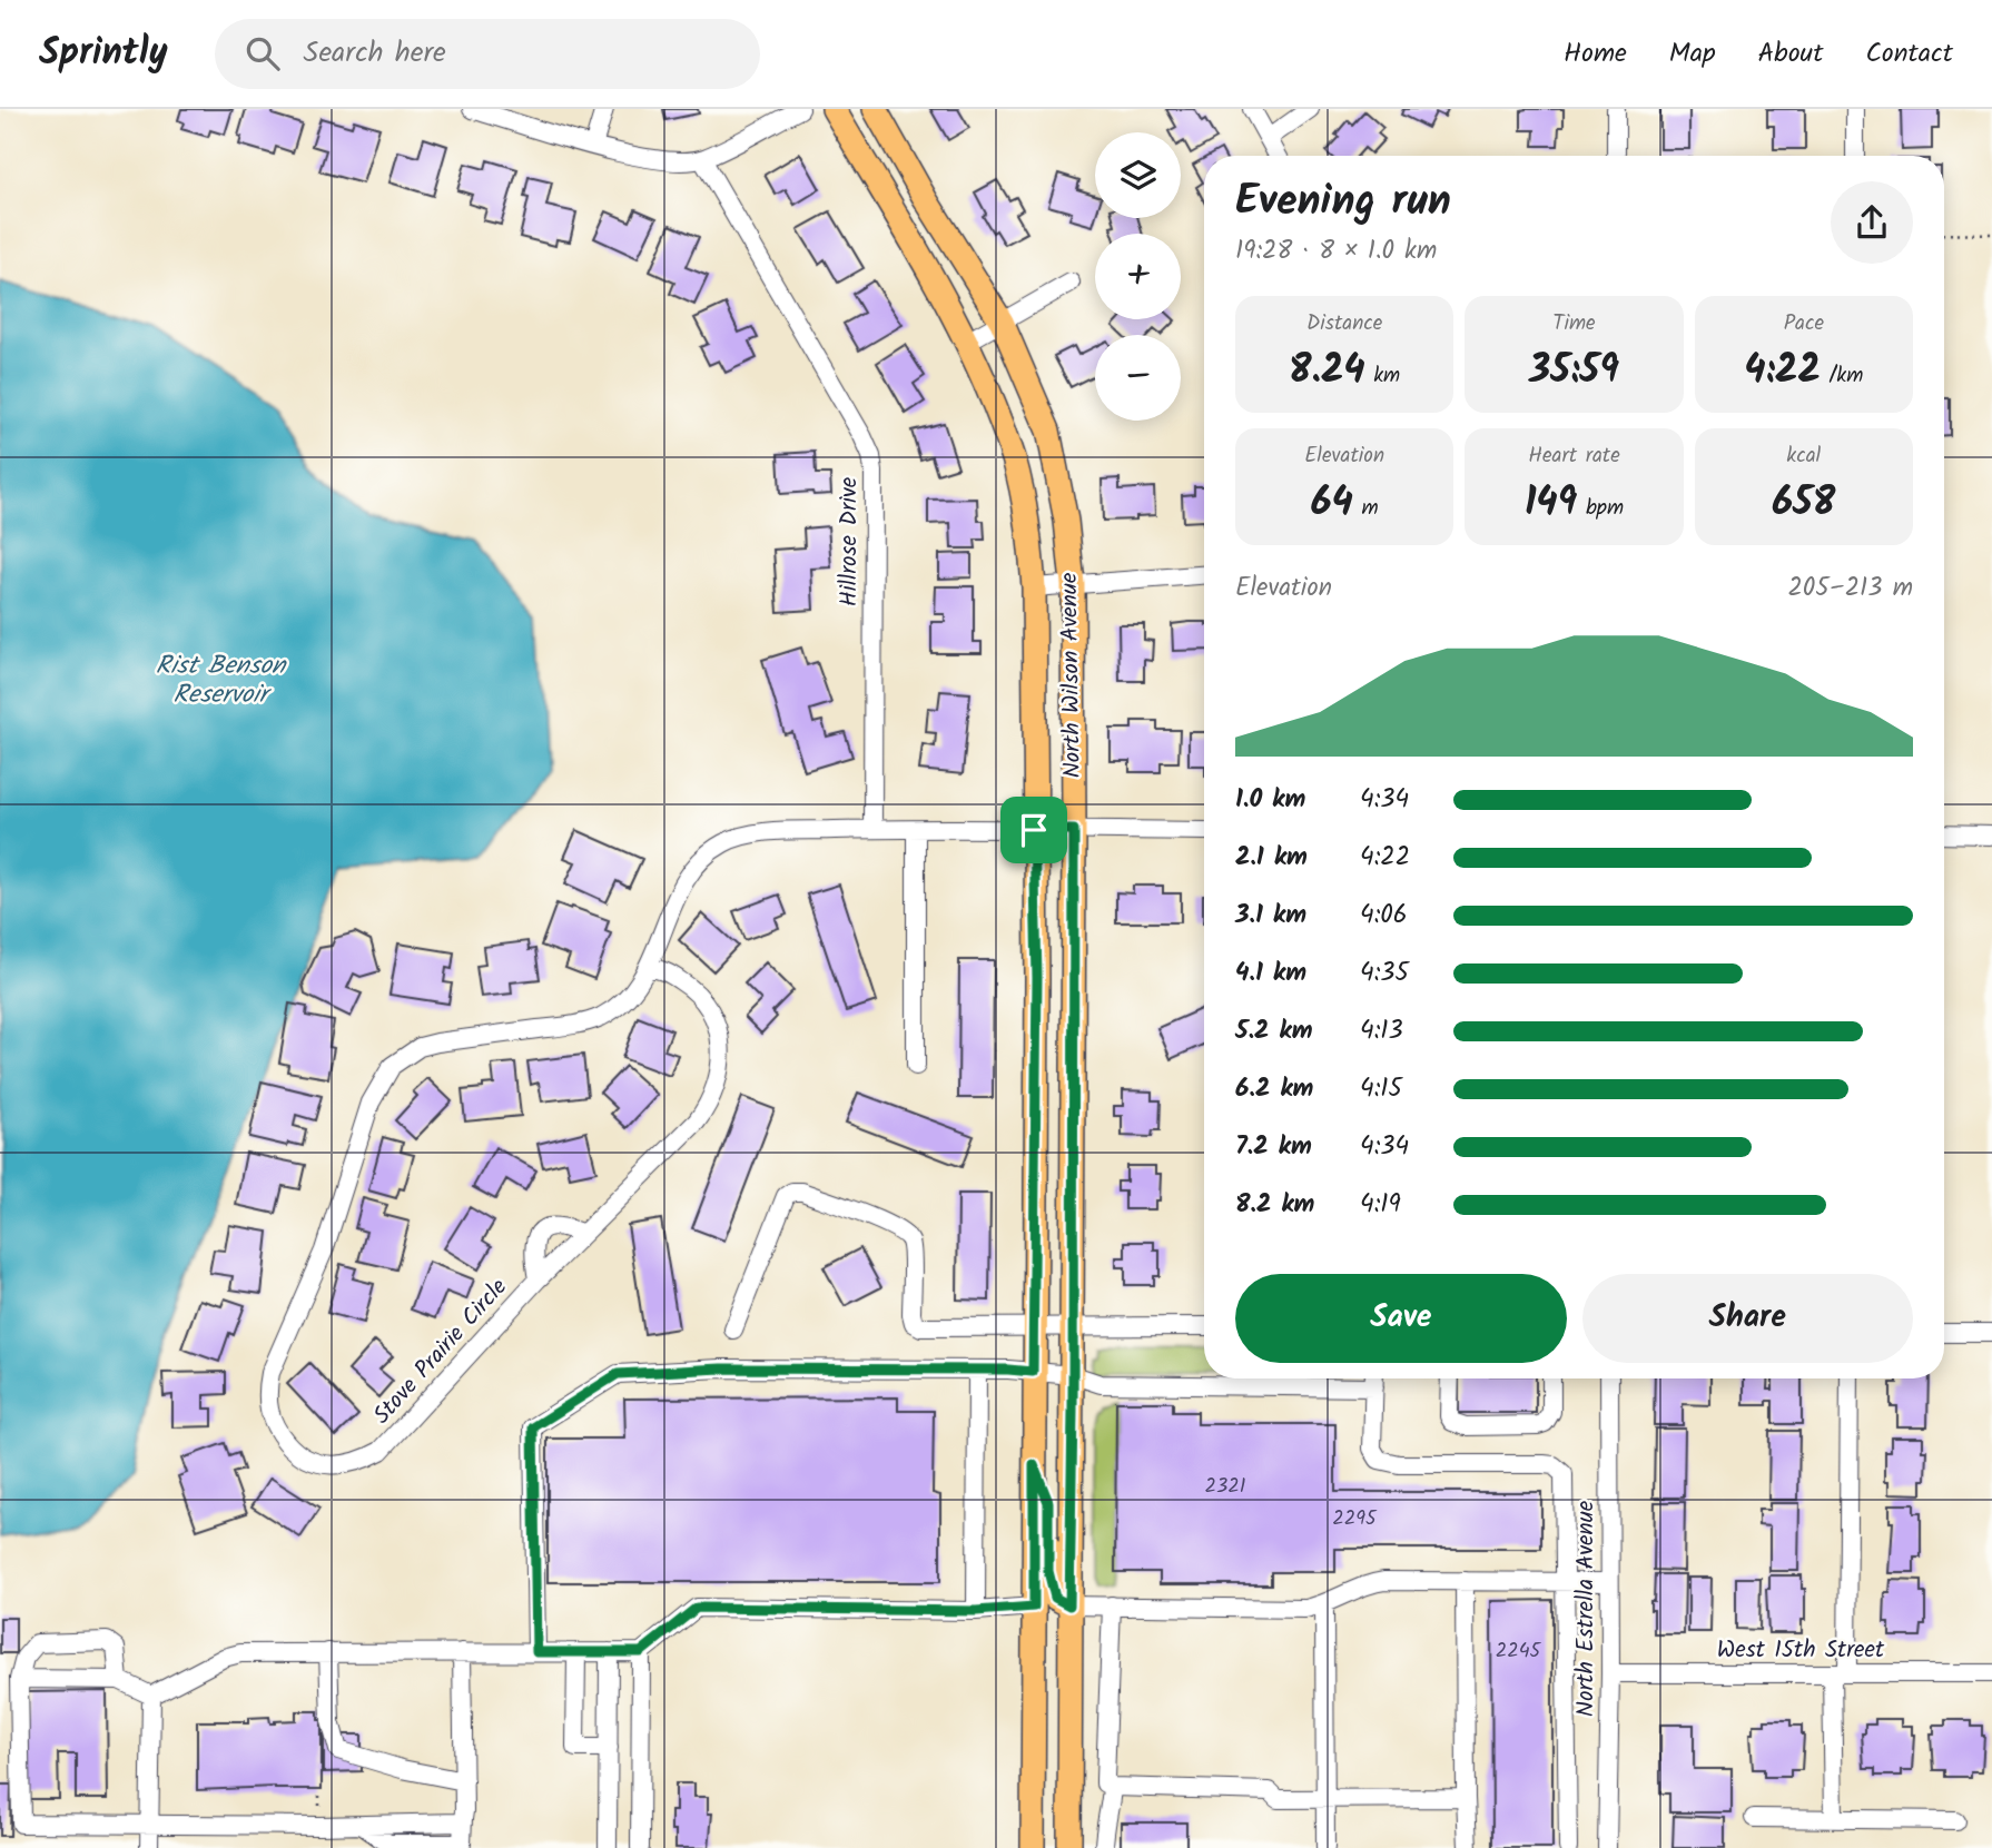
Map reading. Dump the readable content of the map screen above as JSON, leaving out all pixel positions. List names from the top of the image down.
{
  "streets": {
    "main road": ["North Wilson Avenue"],
    "street": [
      "Hillrose Drive",
      "Stove Prairie Circle",
      "North Estrella Avenue",
      "West 15th Street"
    ]
  },
  "crossings": [
    ["Hillrose Drive", "Stove Prairie Circle"],
    ["North Wilson Avenue", "Stove Prairie Circle"],
    ["North Estrella Avenue", "West 15th Street"]
  ],
  "water": ["Rist Benson Reservoir"],
  "house_numbers": ["2321", "2295", "2245"],
  "page": {
    "header": "Sprintly",
    "search": "Search here",
    "nav": [
      "Home",
      "Map",
      "About",
      "Contact"
    ],
    "map_buttons": ["+", "−"],
    "heading": ["Evening run", "19:28 · 8 × 1.0 km"],
    "stats": [
      ["Distance", "8.24 km"],
      ["Time", "35:59"],
      ["Pace", "4:22 /km"],
      ["Elevation", "64 m"],
      ["Heart rate", "149 bpm"],
      ["kcal", "658"]
    ],
    "chart": ["Elevation", "205–213 m"],
    "list": [
      {
        "name": "1.0 km",
        "note": "4:34"
      },
      {
        "name": "2.1 km",
        "note": "4:22"
      },
      {
        "name": "3.1 km",
        "note": "4:06"
      },
      {
        "name": "4.1 km",
        "note": "4:35"
      },
      {
        "name": "5.2 km",
        "note": "4:13"
      },
      {
        "name": "6.2 km",
        "note": "4:15"
      },
      {
        "name": "7.2 km",
        "note": "4:34"
      },
      {
        "name": "8.2 km",
        "note": "4:19"
      }
    ],
    "buttons": ["Save", "Share"]
  }
}
